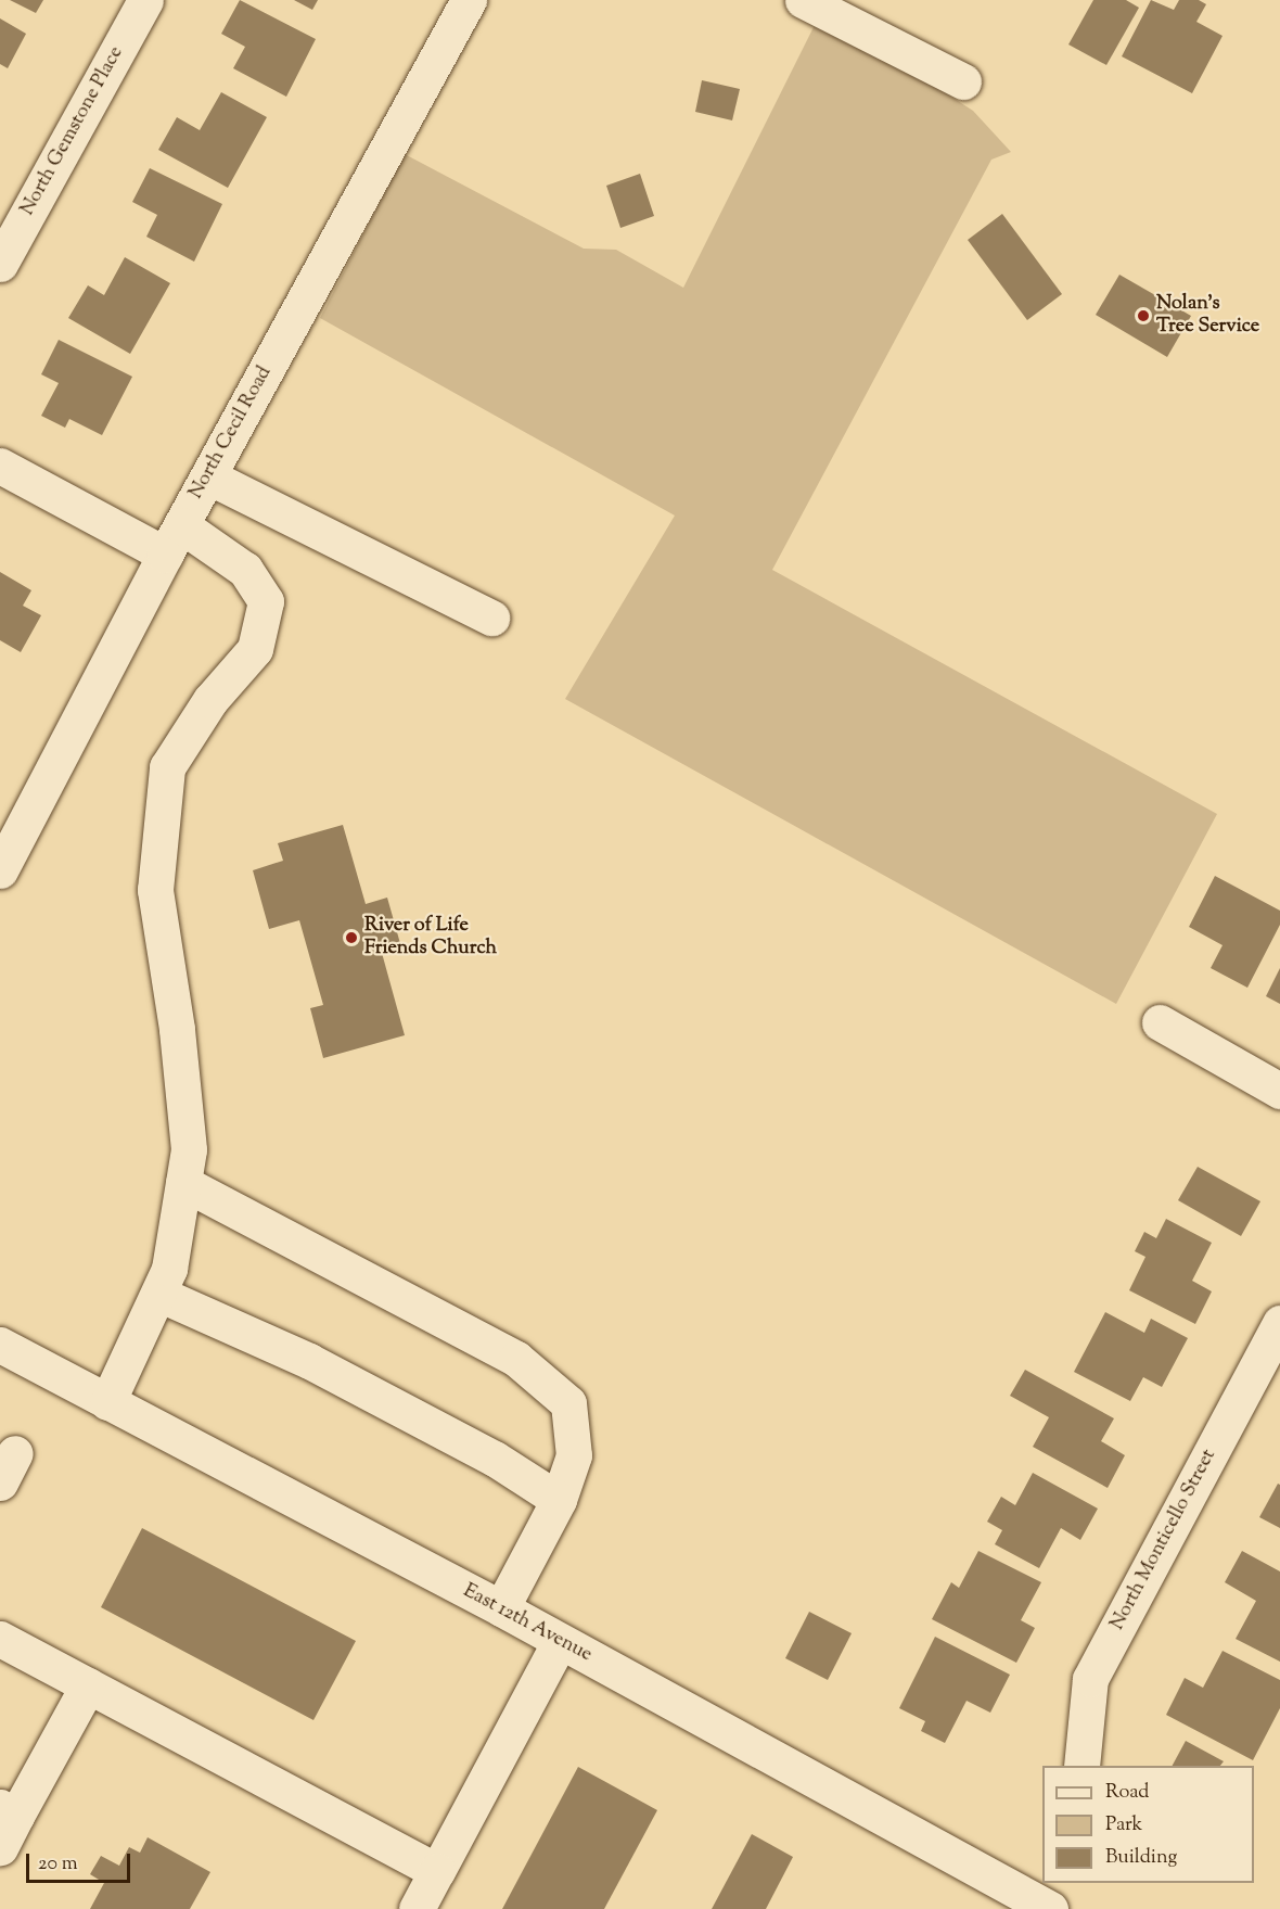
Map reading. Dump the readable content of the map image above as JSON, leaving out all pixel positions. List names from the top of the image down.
{
  "streets": {
    "street": [
      "North Gemstone Place",
      "North Cecil Road",
      "North Monticello Street",
      "East 12th Avenue"
    ]
  },
  "places": ["Nolan's Tree Service", "River of Life Friends Church"],
  "legend": ["Road", "Park", "Building"],
  "scale_bar": "20 m"
}
